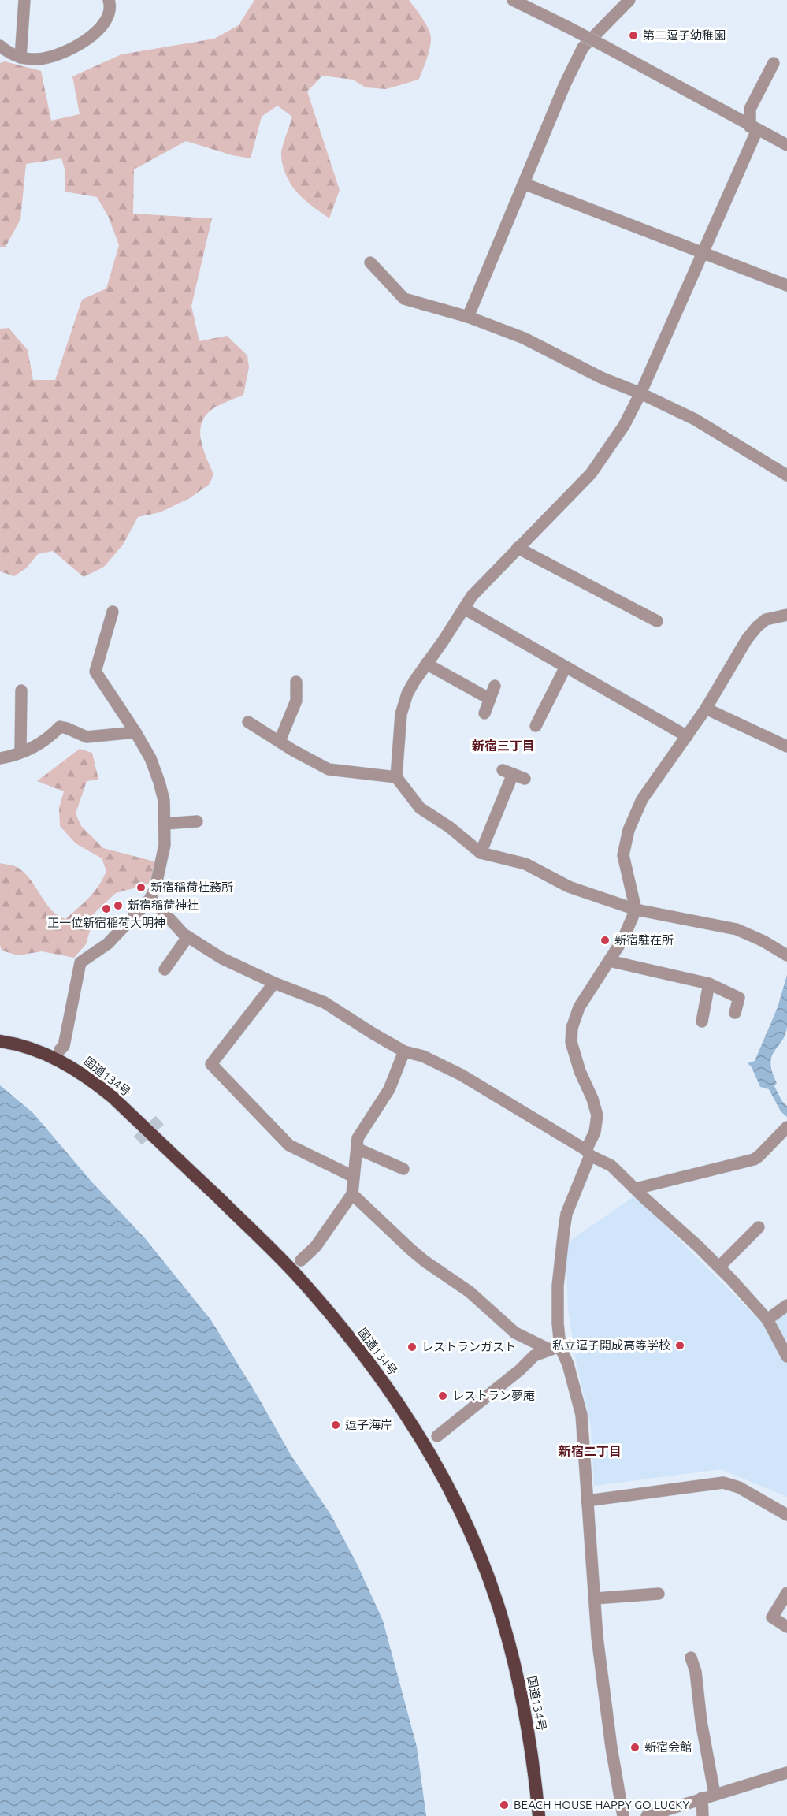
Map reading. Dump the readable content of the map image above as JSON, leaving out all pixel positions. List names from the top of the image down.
{
  "streets": {
    "highway": ["国道134号"]
  },
  "districts": ["新宿三丁目", "新宿二丁目"],
  "places": [
    "第二逗子幼稚園",
    "新宿稲荷社務所",
    "新宿稲荷神社",
    "正一位新宿稲荷大明神",
    "新宿駐在所",
    "私立逗子開成高等学校",
    "レストランガスト",
    "レストラン夢庵",
    "逗子海岸",
    "新宿会館",
    "BEACH HOUSE HAPPY GO LUCKY"
  ]
}
